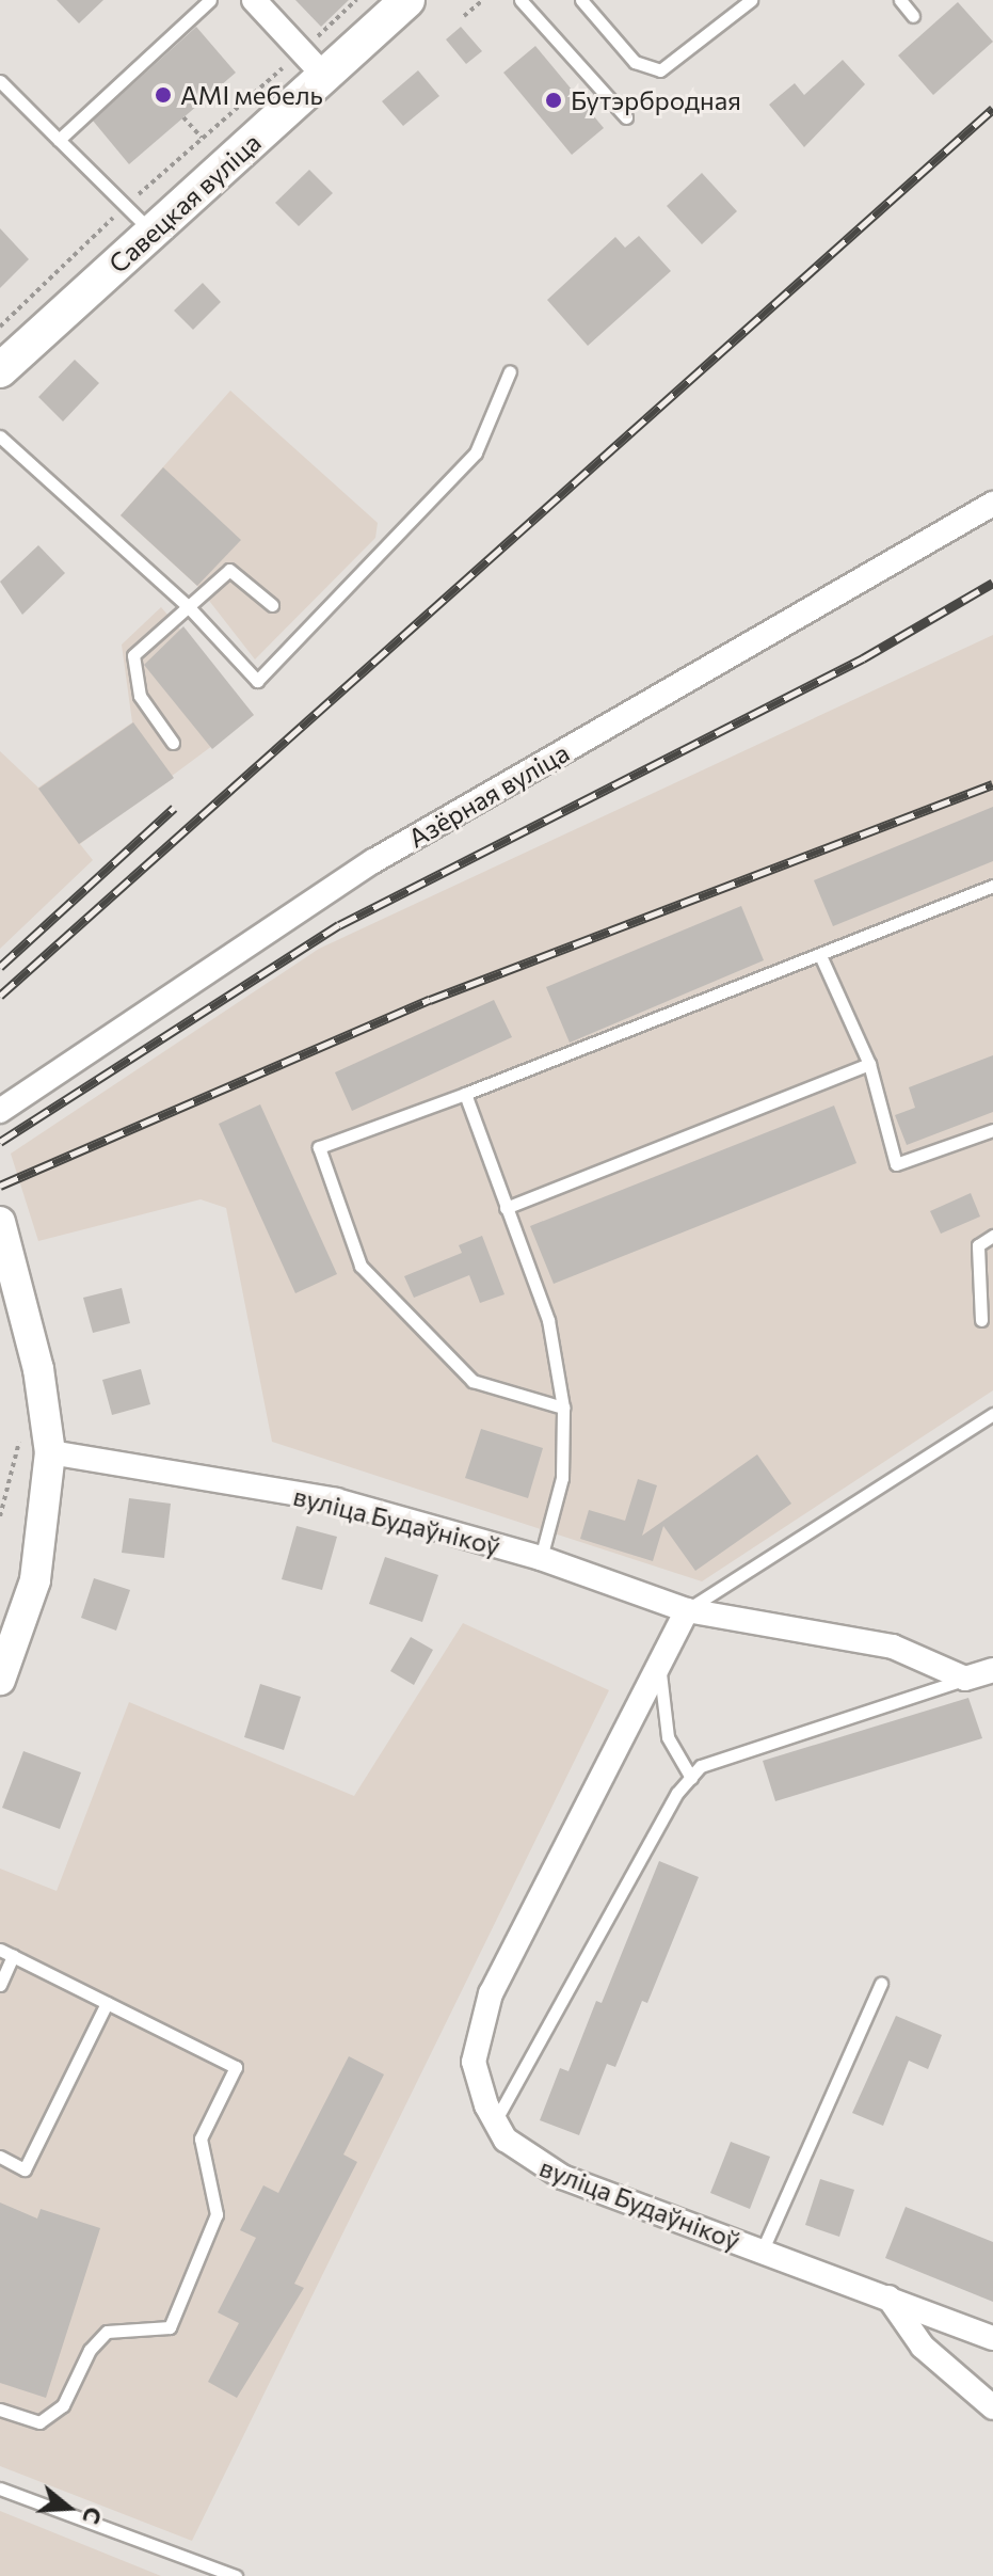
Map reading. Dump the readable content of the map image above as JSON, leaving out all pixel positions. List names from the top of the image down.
{
  "streets": {
    "main road": ["Савецкая вуліца"],
    "street": ["Азёрная вуліца", "вуліца Будаўнікоў"]
  },
  "places": ["AMI мебель", "Бутэрбродная"],
  "north": "right"
}
